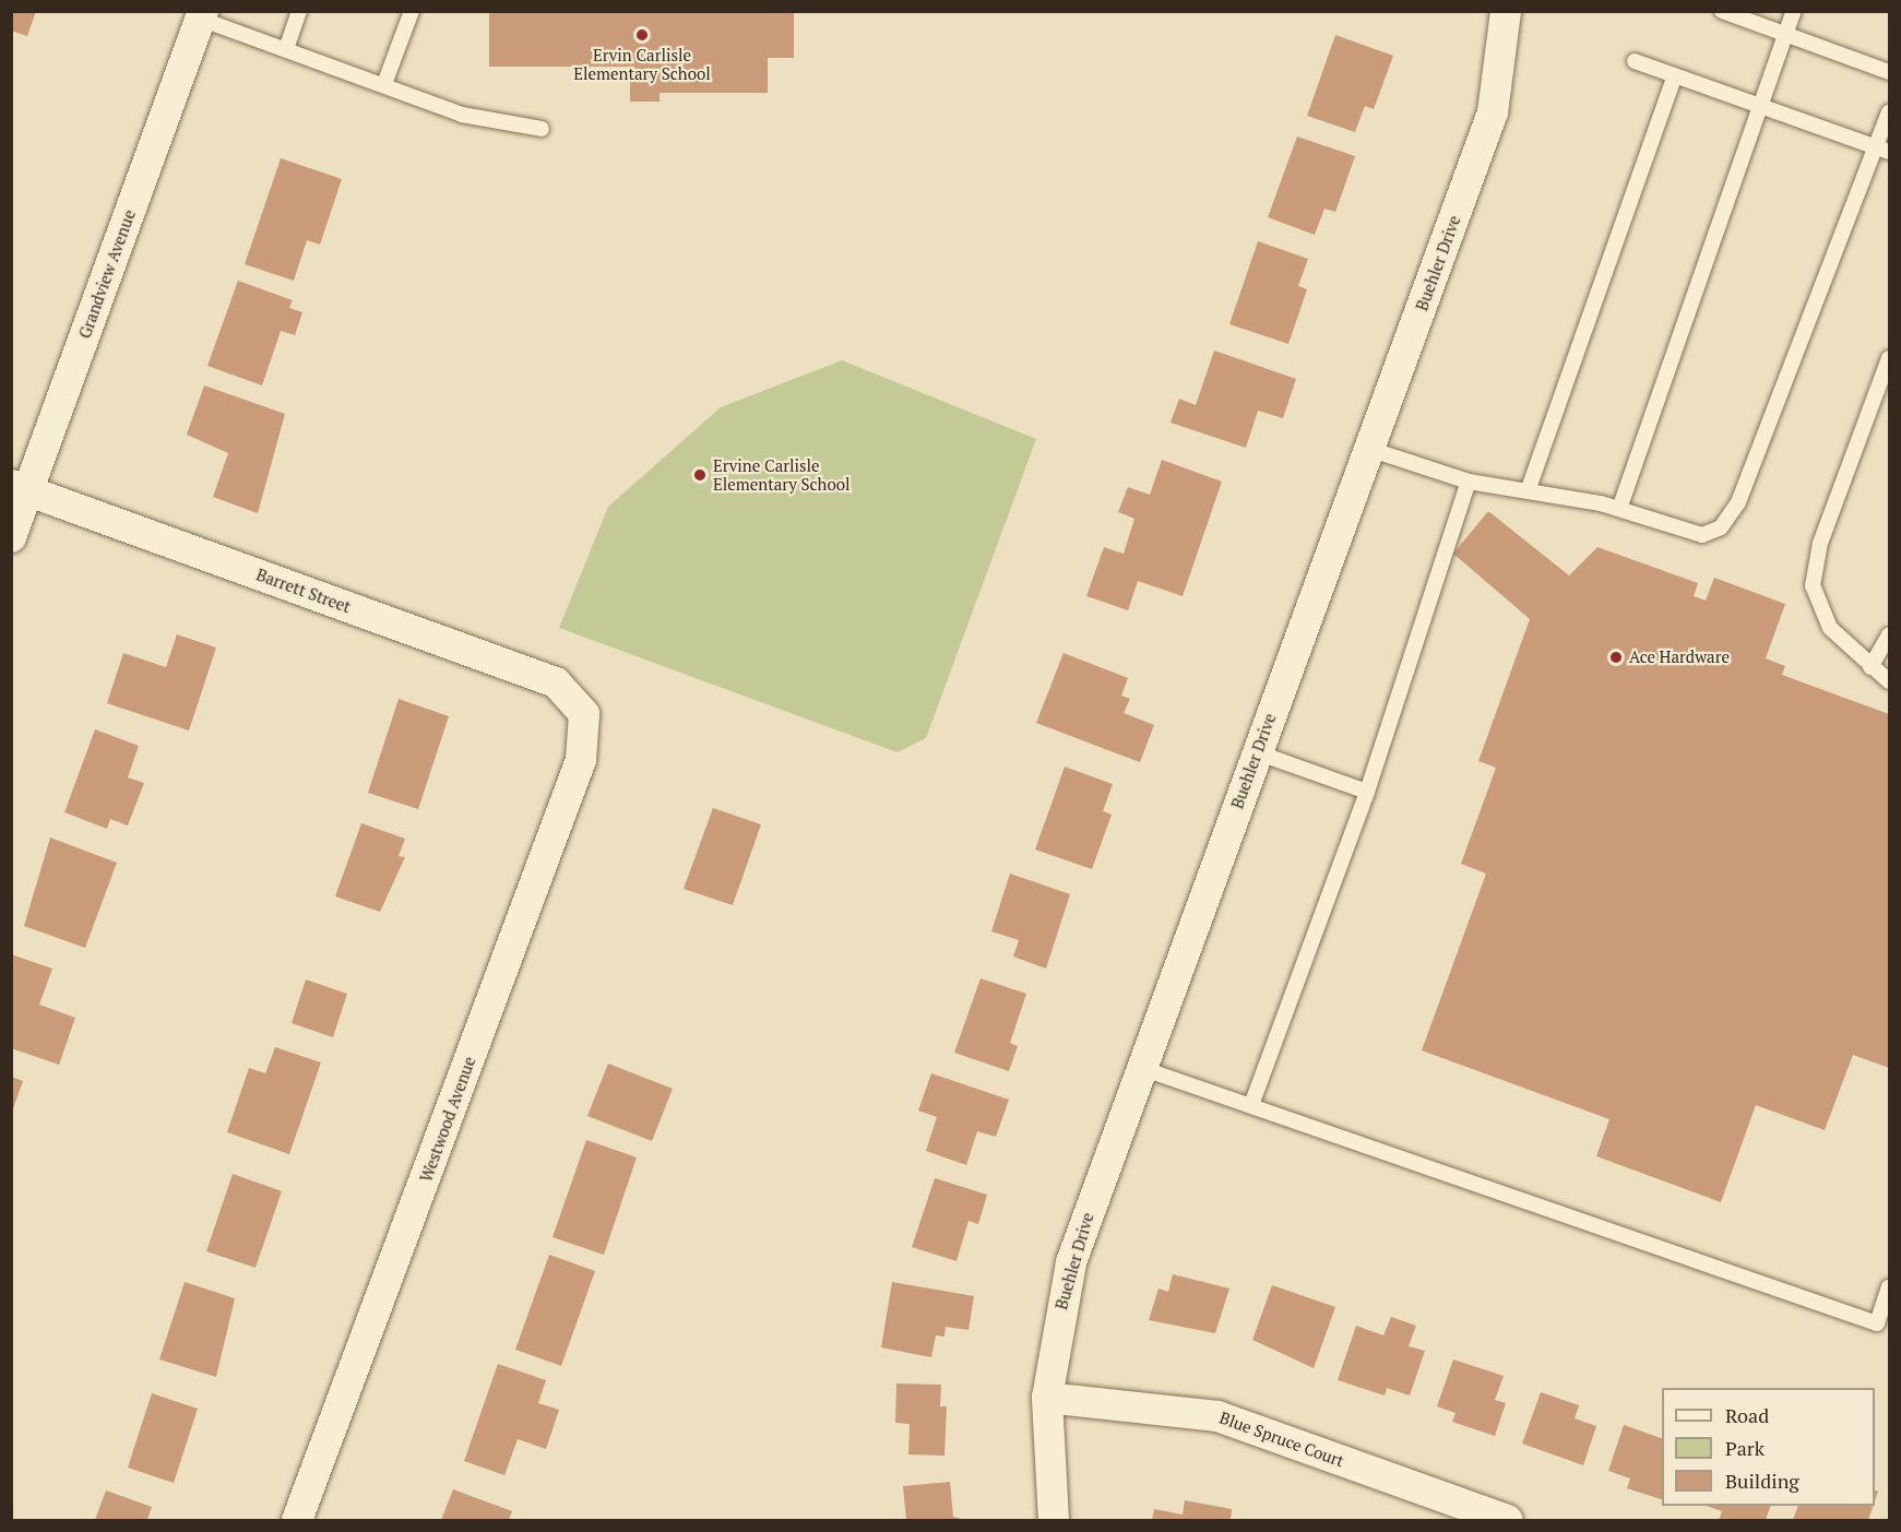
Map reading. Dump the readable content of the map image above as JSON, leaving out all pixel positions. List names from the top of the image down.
{
  "streets": {
    "street": [
      "Buehler Drive",
      "Grandview Avenue",
      "Barrett Street",
      "Westwood Avenue",
      "Blue Spruce Court"
    ]
  },
  "crossings": [
    ["Buehler Drive", "Blue Spruce Court"],
    ["Grandview Avenue", "Barrett Street"],
    ["Barrett Street", "Westwood Avenue"]
  ],
  "places": ["Ervin Carlisle Elementary School", "Ervine Carlisle Elementary School", "Ace Hardware"],
  "legend": ["Road", "Park", "Building"]
}
